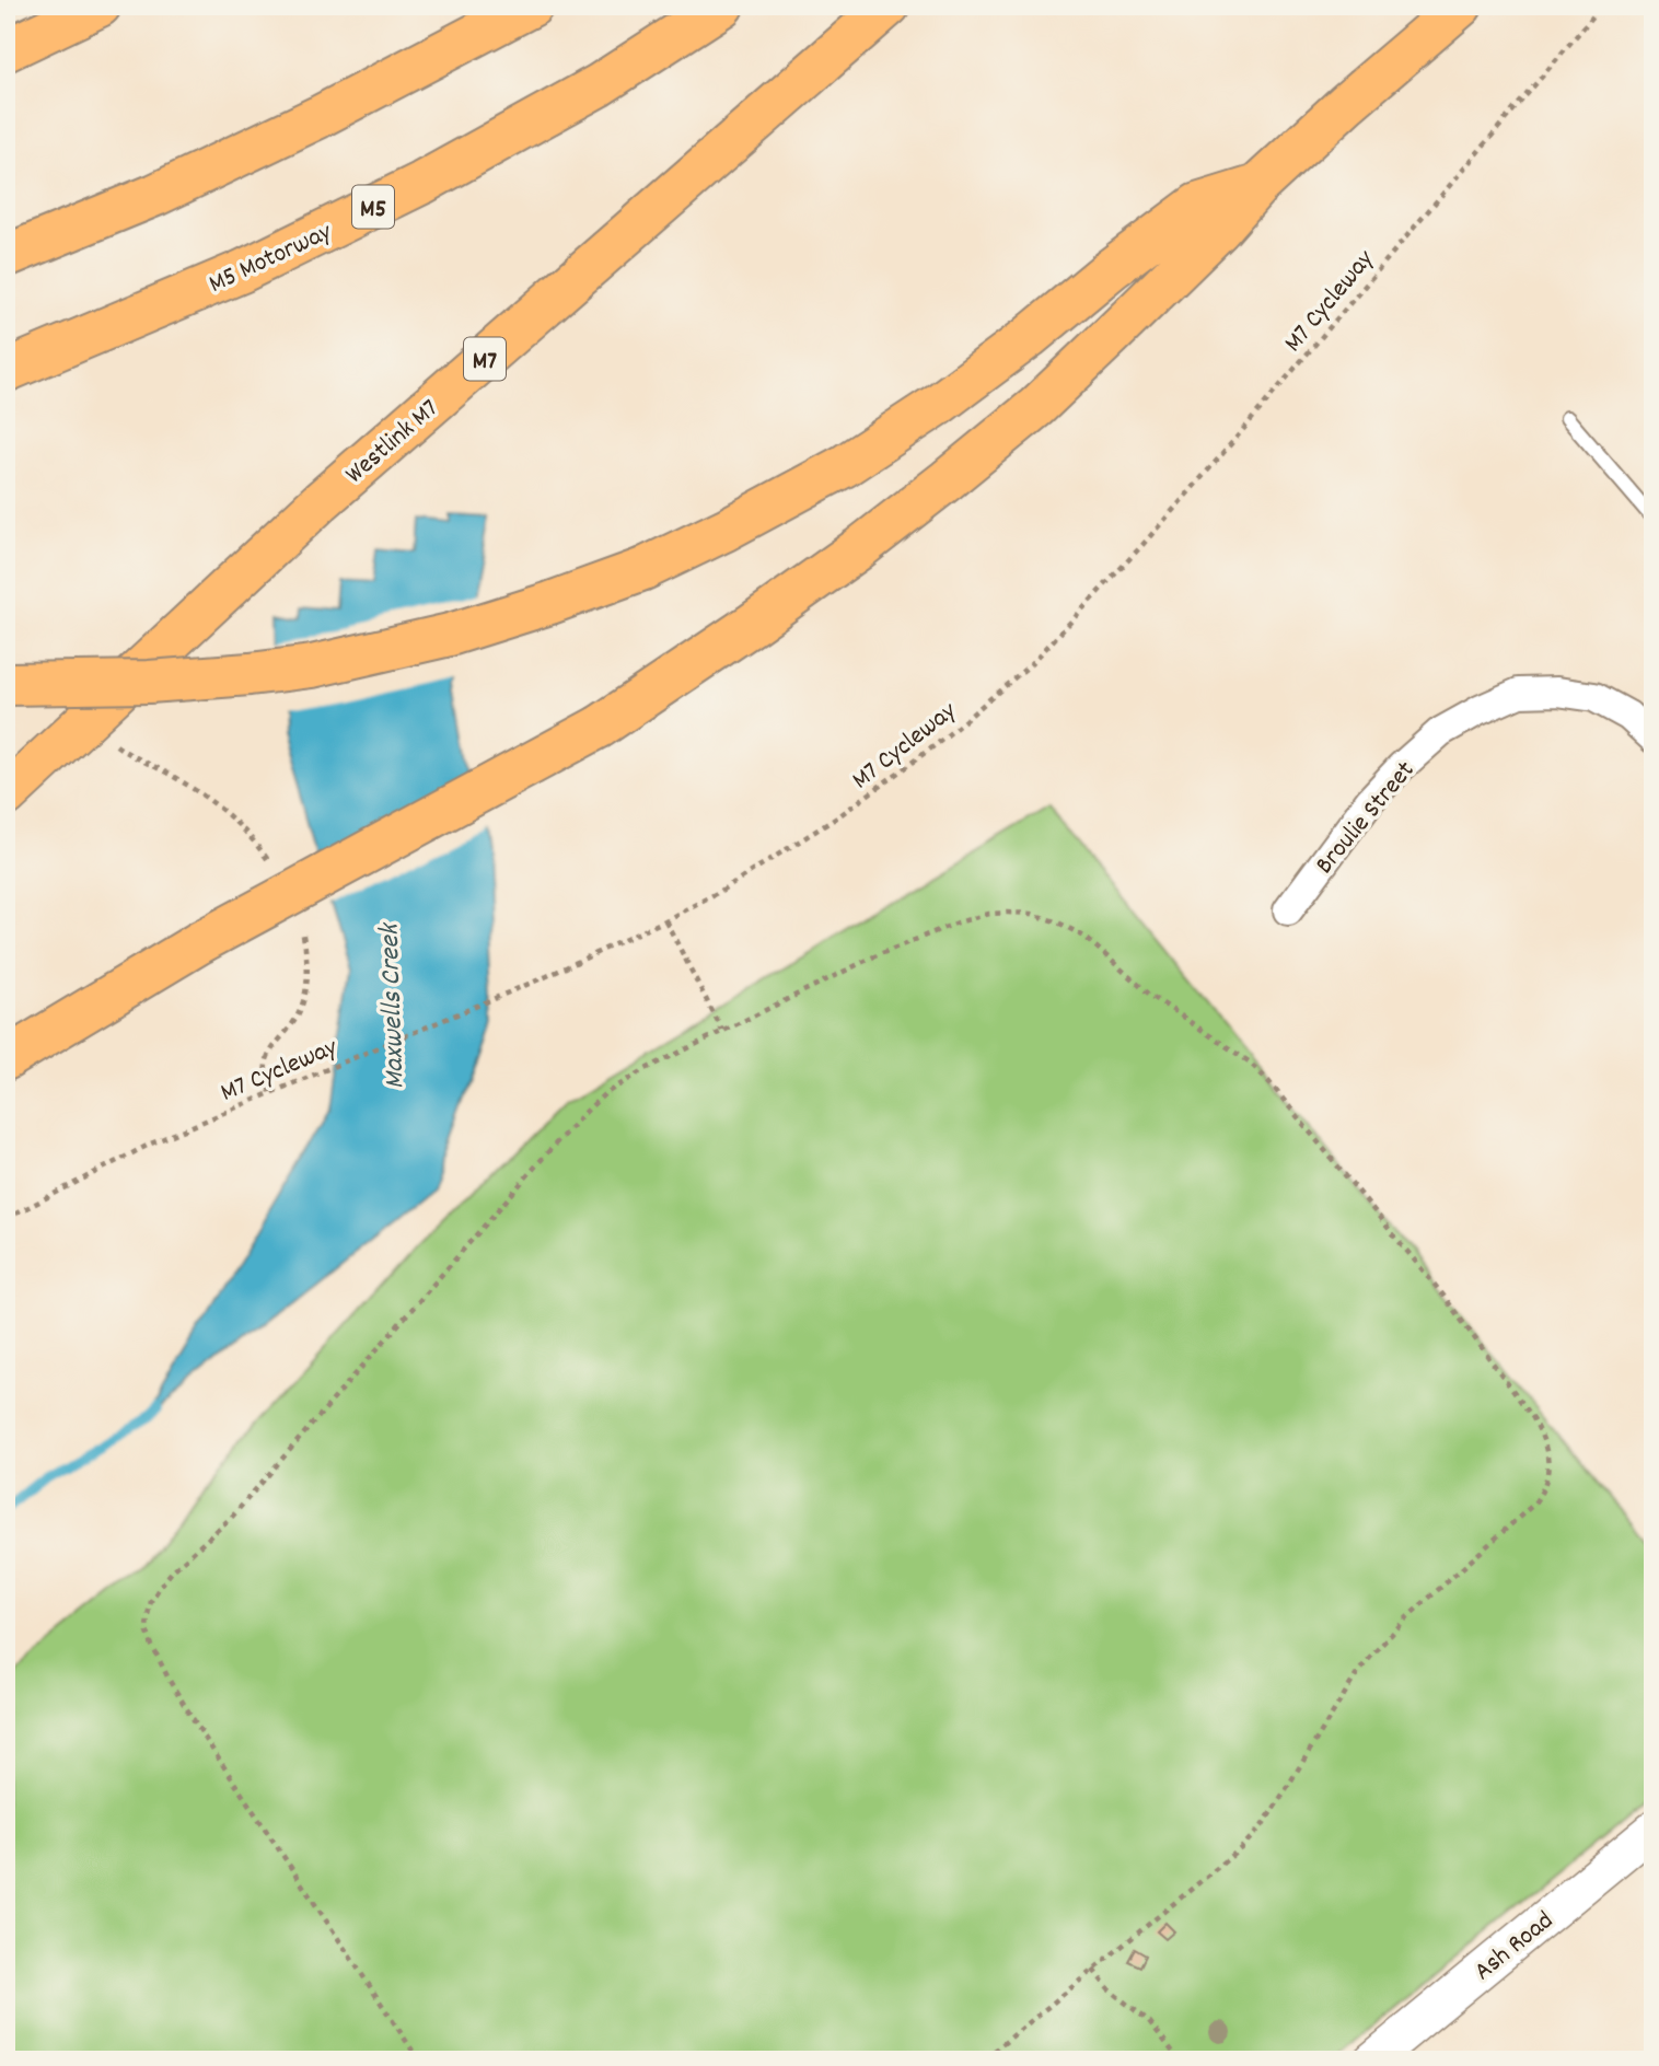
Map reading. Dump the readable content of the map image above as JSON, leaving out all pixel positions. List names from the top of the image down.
{
  "streets": {
    "highway": [
      "M5",
      "M5 Motorway",
      "M7",
      "Westlink M7"
    ],
    "street": ["Broulie Street", "Ash Road"],
    "path": ["M7 Cycleway"]
  },
  "water": ["Maxwells Creek"]
}
